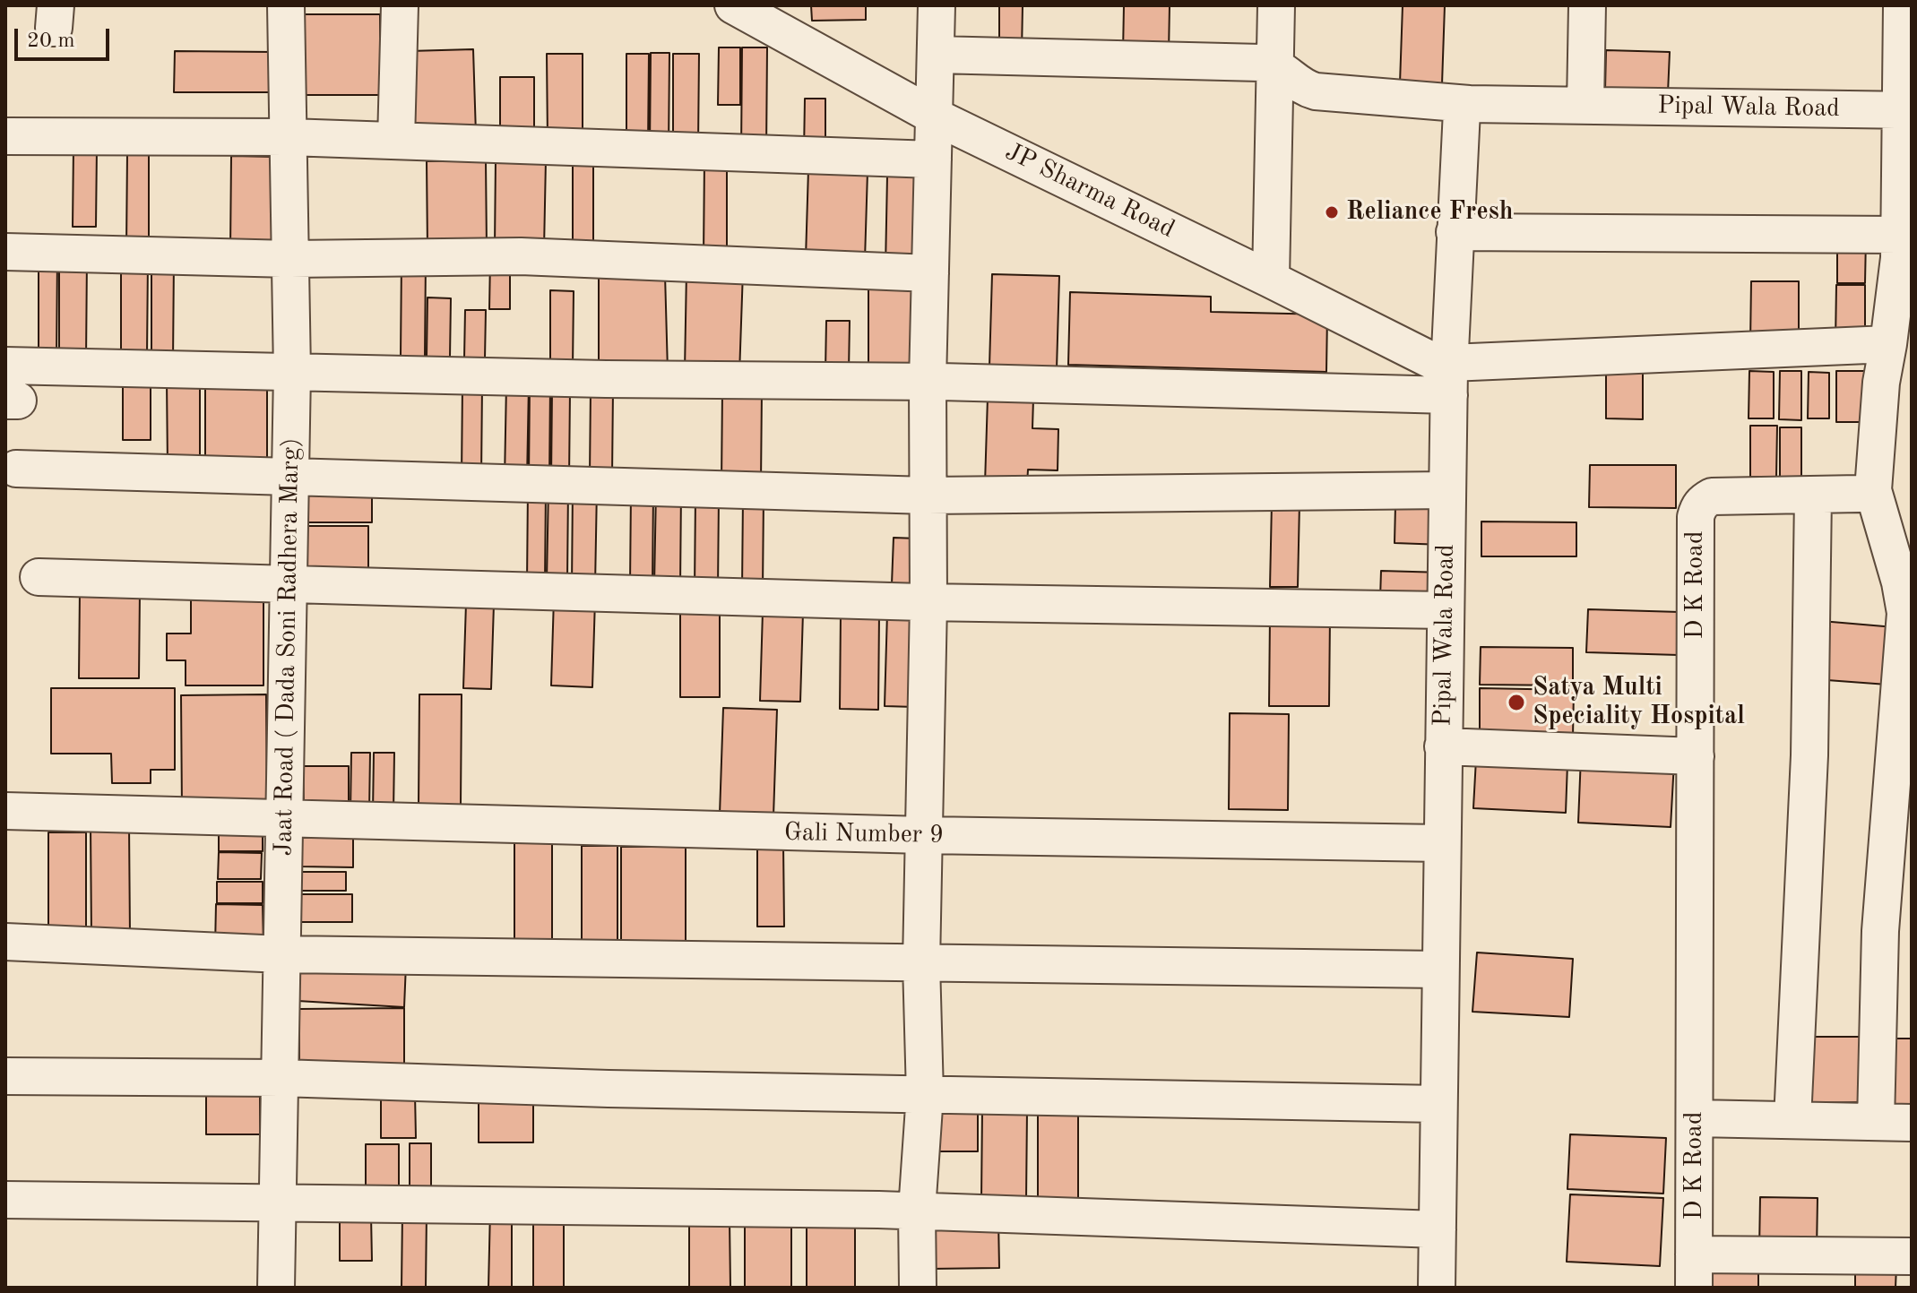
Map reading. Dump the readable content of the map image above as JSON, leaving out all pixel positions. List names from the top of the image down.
{
  "streets": {
    "street": [
      "Pipal Wala Road",
      "JP Sharma Road",
      "D K Road",
      "Jaat Road ( Dada Soni Radhera Marg)",
      "Gali Number 9"
    ]
  },
  "crossings": [
    ["Pipal Wala Road", "JP Sharma Road"],
    ["Pipal Wala Road", "Gali Number 9"],
    ["Jaat Road ( Dada Soni Radhera Marg)", "Gali Number 9"]
  ],
  "places": ["Reliance Fresh", "Satya Multi Speciality Hospital"],
  "scale_bar": "20 m"
}
